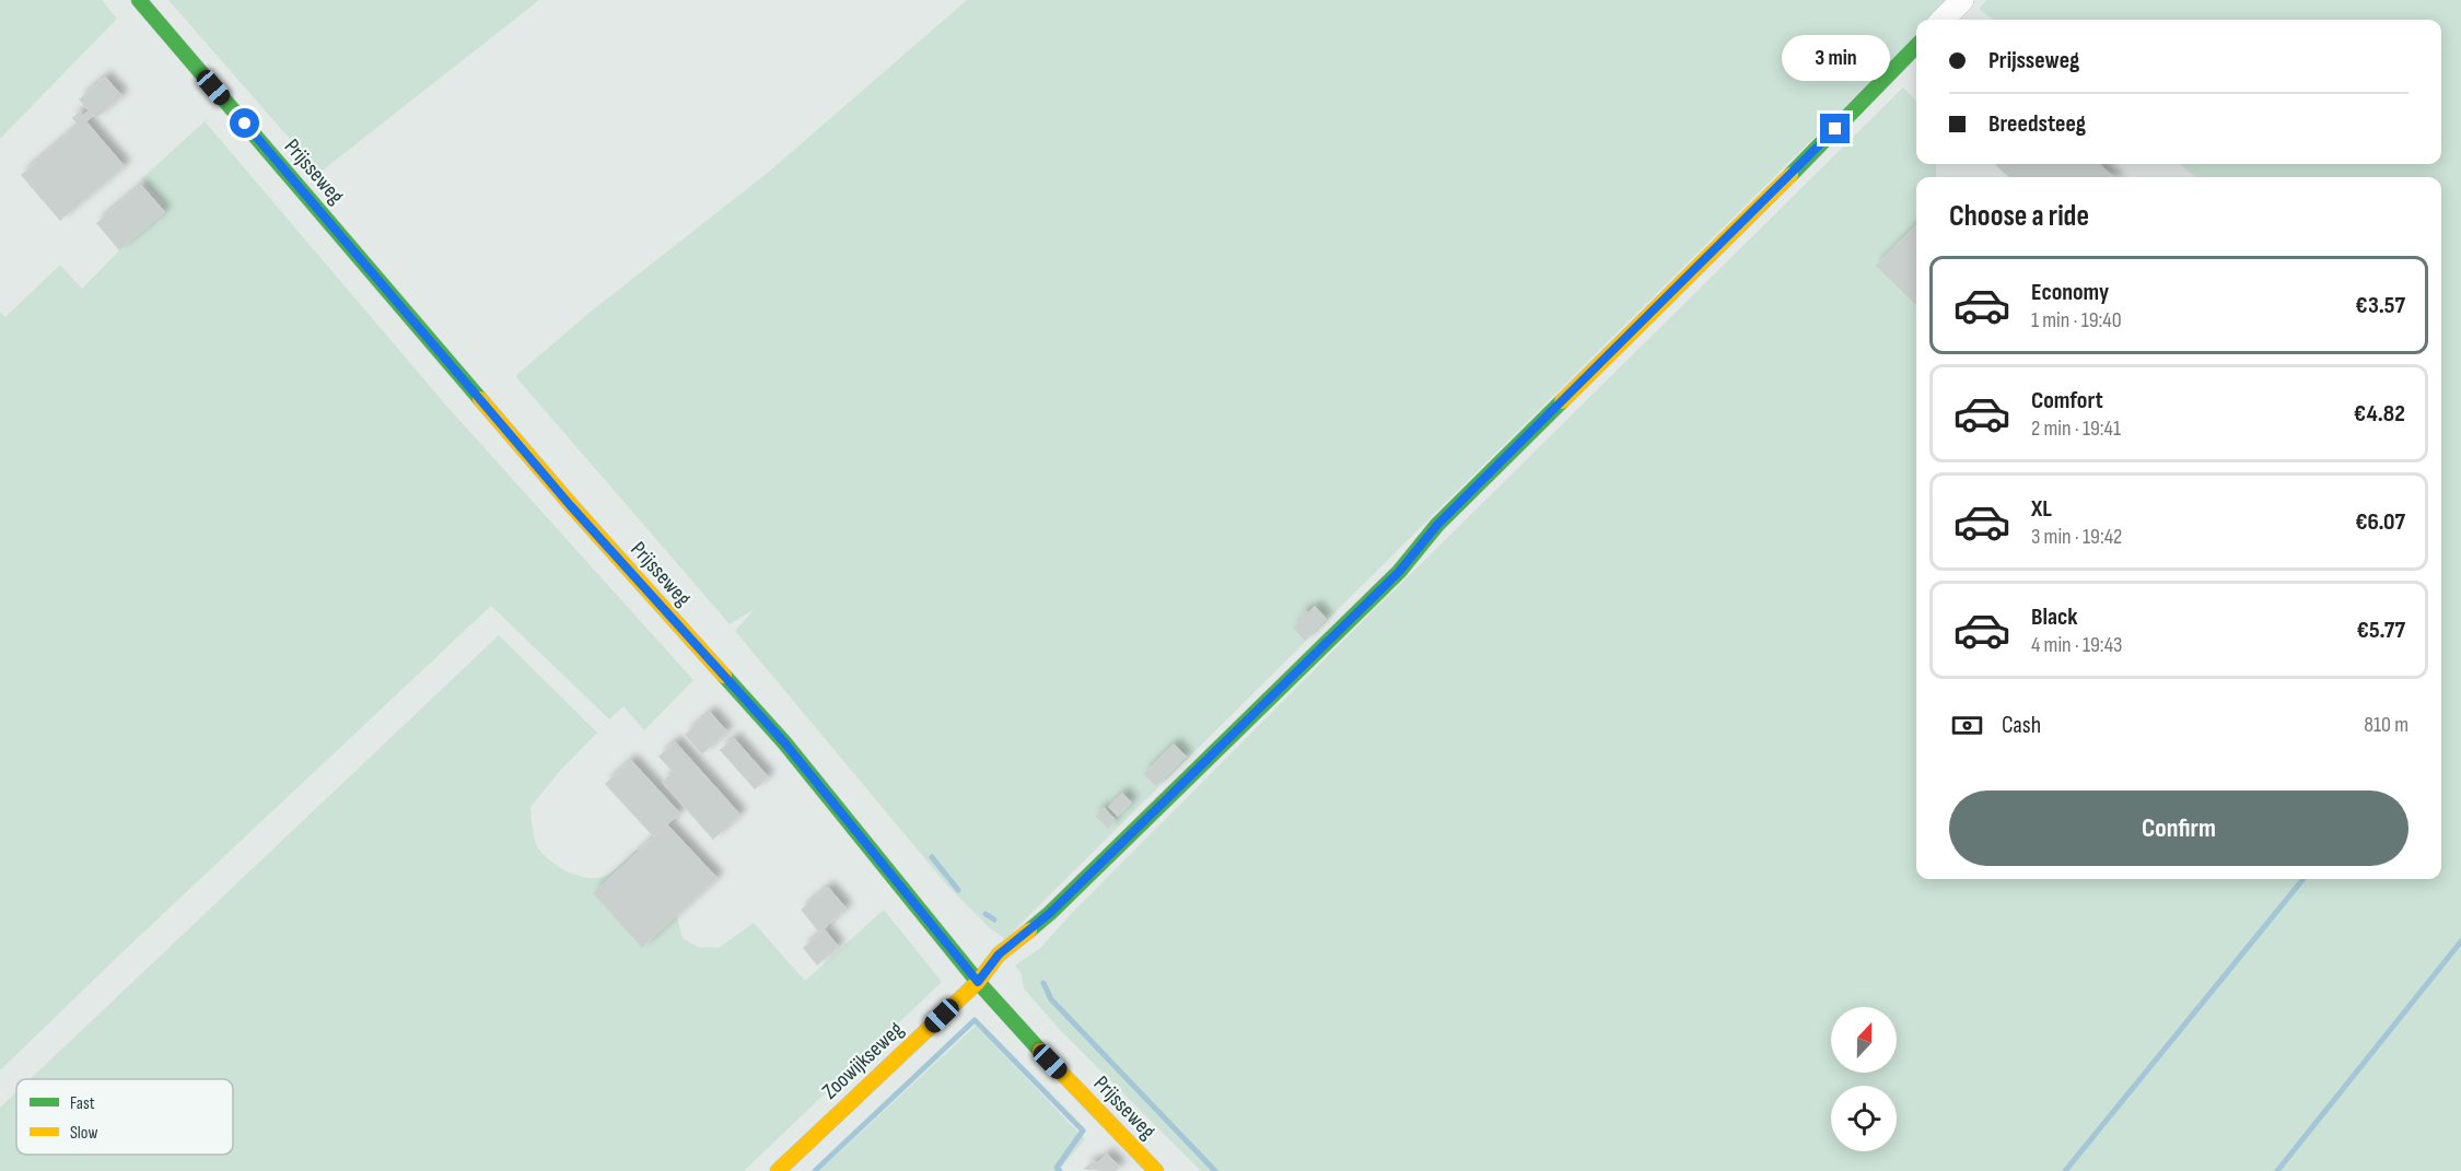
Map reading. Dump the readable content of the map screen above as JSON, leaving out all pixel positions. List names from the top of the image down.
{
  "streets": {
    "street": ["Prijsseweg", "Zoowijkseweg"]
  },
  "crossings": [
    ["Prijsseweg", "Zoowijkseweg"]
  ],
  "legend": ["Fast", "Slow"],
  "north": "top",
  "page": {
    "banner": ["Prijsseweg", "Breedsteeg"],
    "bubble": "3 min",
    "heading": "Choose a ride",
    "list": [
      {
        "name": "Economy",
        "note": "1 min · 19:40",
        "value": "€3.57"
      },
      {
        "name": "Comfort",
        "note": "2 min · 19:41",
        "value": "€4.82"
      },
      {
        "name": "XL",
        "note": "3 min · 19:42",
        "value": "€6.07"
      },
      {
        "name": "Black",
        "note": "4 min · 19:43",
        "value": "€5.77"
      }
    ],
    "pay": ["Cash", "810 m"],
    "buttons": "Confirm"
  }
}
